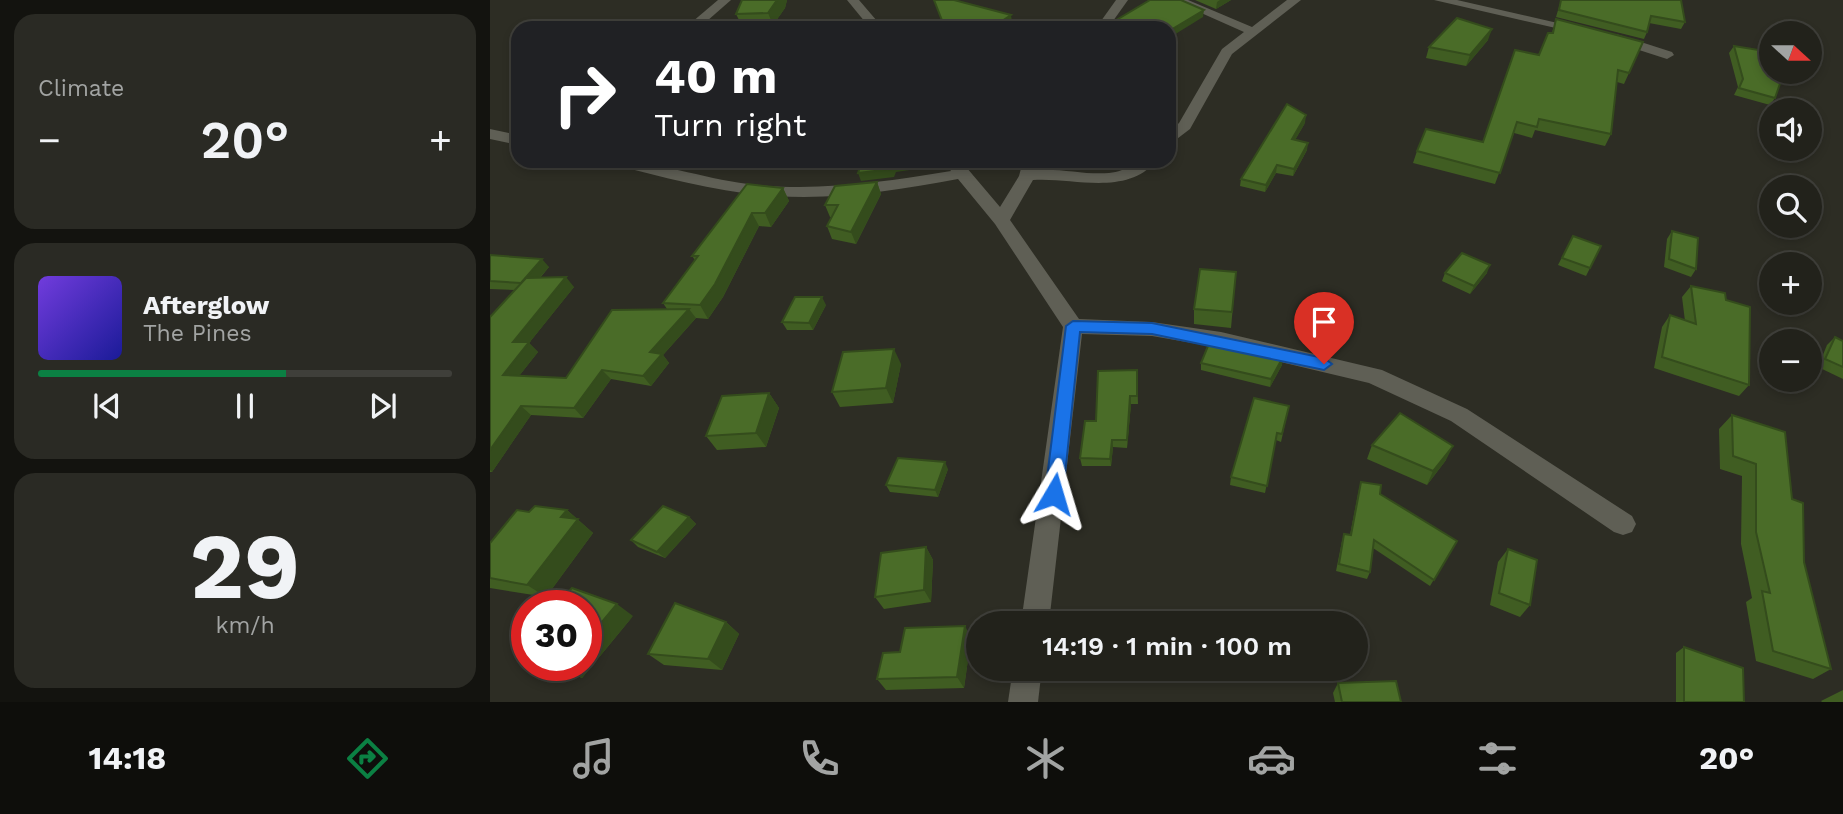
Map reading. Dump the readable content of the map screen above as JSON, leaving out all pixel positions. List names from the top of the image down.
{
  "north": "right",
  "page": {
    "tile": [
      "Climate",
      ["29", "km/h"]
    ],
    "map_buttons": ["+", "−"],
    "turn": ["40 m", "Turn right"],
    "heat": ["−", "20°", "+"],
    "song": ["Afterglow", "The Pines"],
    "limit": "30",
    "trip": "14:19 · 1 min · 100 m",
    "tabs": ["14:18", "20°"]
  }
}
